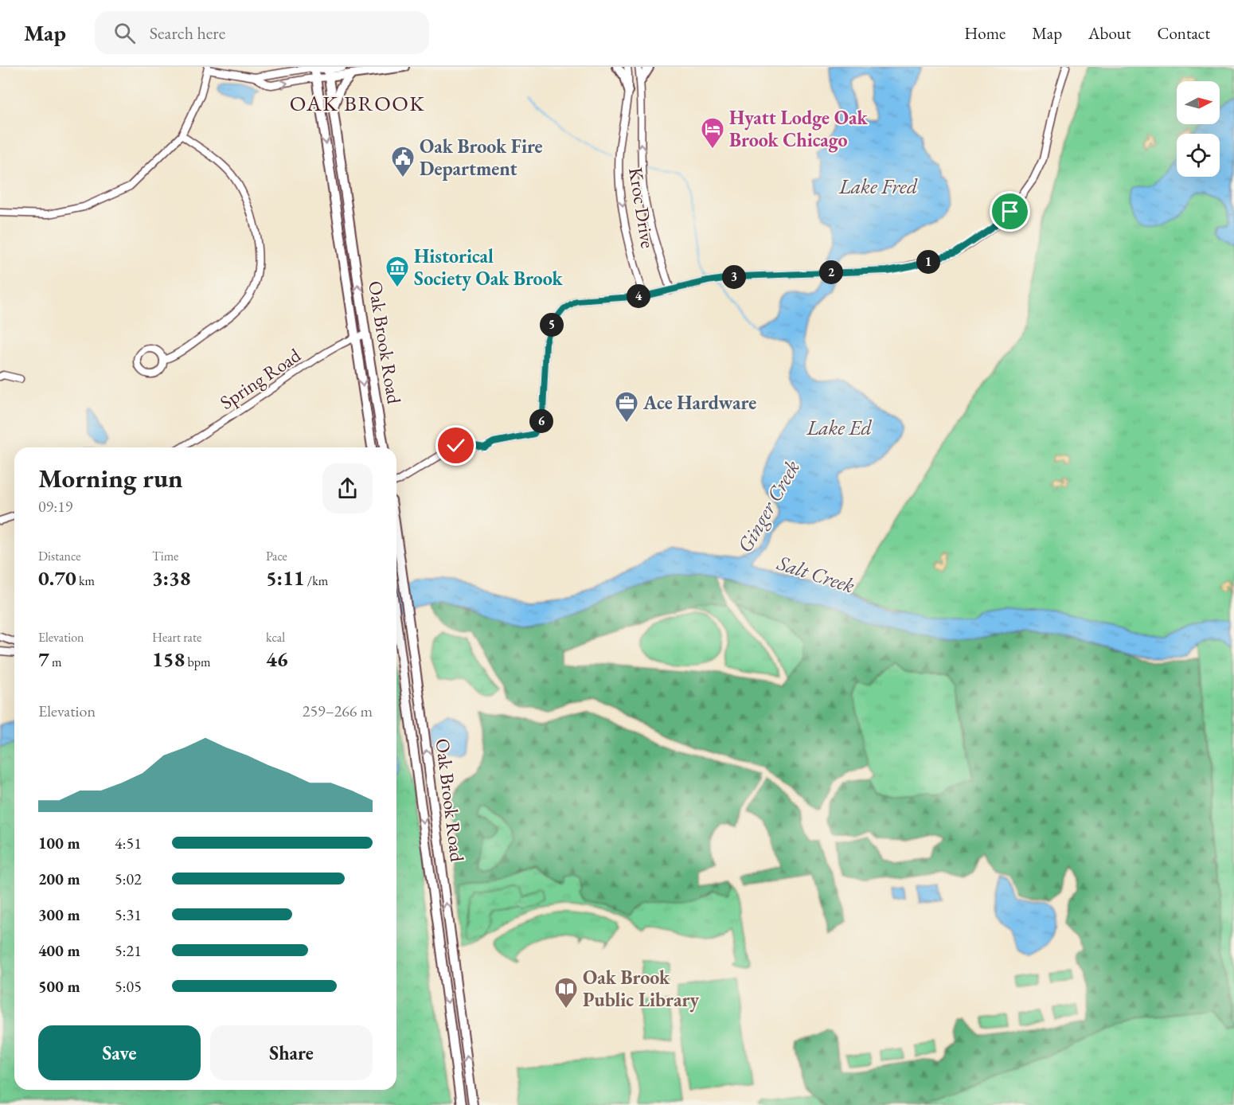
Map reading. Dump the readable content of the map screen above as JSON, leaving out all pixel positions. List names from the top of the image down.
{
  "streets": {
    "main road": ["Oak Brook Road"],
    "street": ["Kroc Drive", "Spring Road"]
  },
  "crossings": [
    ["Oak Brook Road", "Spring Road"]
  ],
  "districts": ["OAK BROOK"],
  "water": [
    "Lake Fred",
    "Lake Ed",
    "Ginger Creek",
    "Salt Creek"
  ],
  "places": {
    "hotel": ["Hyatt Lodge Oak Brook Chicago"],
    "public building": ["Oak Brook Fire Department"],
    "museum": ["Historical Society Oak Brook"],
    "office": ["Ace Hardware"],
    "library": ["Oak Brook Public Library"]
  },
  "north": "right",
  "page": {
    "header": "Map",
    "search": "Search here",
    "nav": [
      "Home",
      "Map",
      "About",
      "Contact"
    ],
    "pins": [
      "1",
      "2",
      "3",
      "4",
      "5",
      "6"
    ],
    "heading": ["Morning run", "09:19"],
    "stats": [
      ["Distance", "0.70 km"],
      ["Time", "3:38"],
      ["Pace", "5:11 /km"],
      ["Elevation", "7 m"],
      ["Heart rate", "158 bpm"],
      ["kcal", "46"]
    ],
    "chart": ["Elevation", "259–266 m"],
    "list": [
      {
        "name": "100 m",
        "note": "4:51"
      },
      {
        "name": "200 m",
        "note": "5:02"
      },
      {
        "name": "300 m",
        "note": "5:31"
      },
      {
        "name": "400 m",
        "note": "5:21"
      },
      {
        "name": "500 m",
        "note": "5:05"
      }
    ],
    "buttons": ["Save", "Share"]
  }
}
